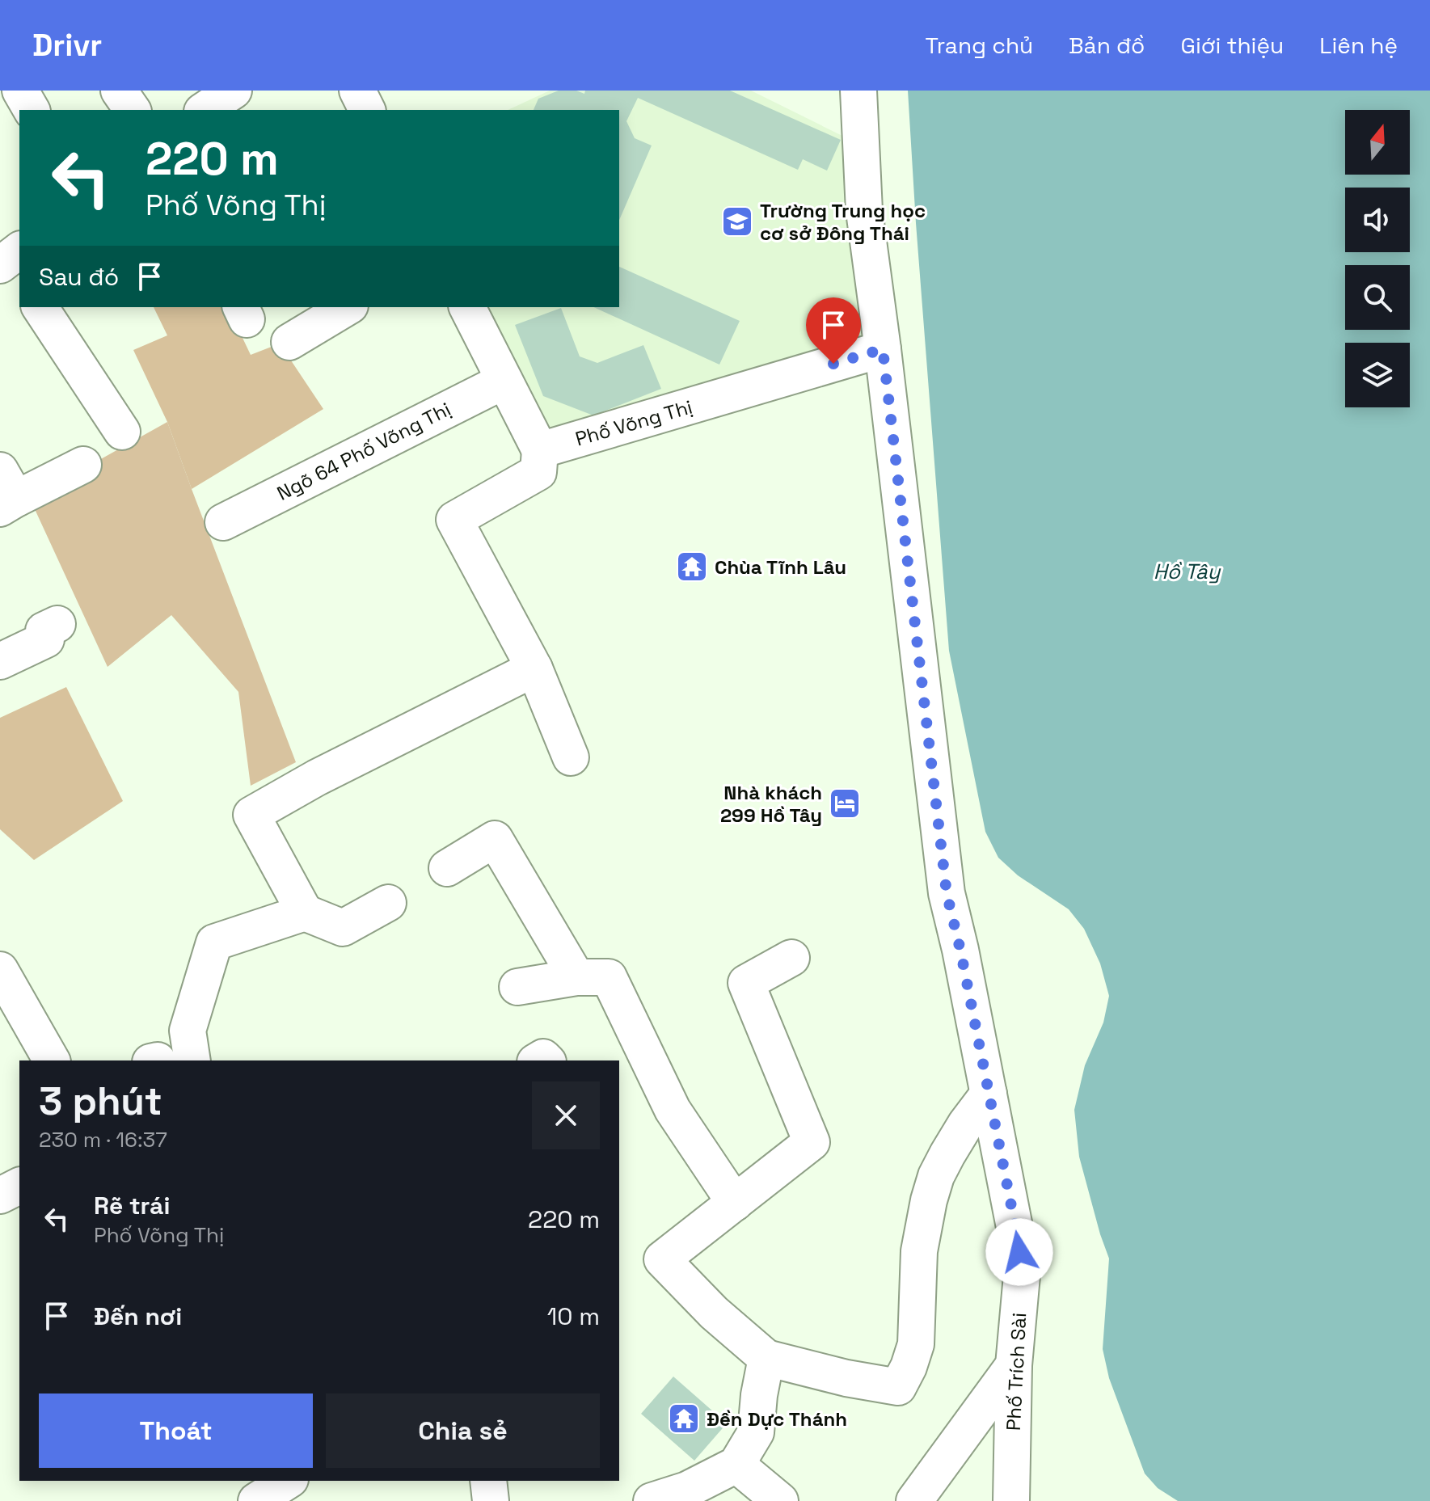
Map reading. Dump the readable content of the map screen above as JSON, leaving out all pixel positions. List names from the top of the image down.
{
  "streets": {
    "street": ["Phố Võng Thị", "Ngõ 64 Phố Võng Thị", "Phố Trích Sài"]
  },
  "crossings": [
    ["Phố Võng Thị", "Phố Trích Sài"]
  ],
  "water": ["Hồ Tây"],
  "places": {
    "school or university": ["Trường Trung học cơ sở Đông Thái"],
    "temple": ["Chùa Tĩnh Lâu", "Đền Dực Thánh"],
    "hotel": ["Nhà khách 299 Hồ Tây"]
  },
  "north": "top",
  "page": {
    "header": "Drivr",
    "nav": [
      "Trang chủ",
      "Bản đồ",
      "Giới thiệu",
      "Liên hệ"
    ],
    "turn": ["220 m", "Phố Võng Thị"],
    "then": "Sau đó",
    "heading": ["3 phút", "230 m · 16:37"],
    "list": [
      {
        "name": "Rẽ trái",
        "note": "Phố Võng Thị",
        "value": "220 m"
      },
      {
        "name": "Đến nơi",
        "value": "10 m"
      }
    ],
    "buttons": ["Thoát", "Chia sẻ"]
  }
}
